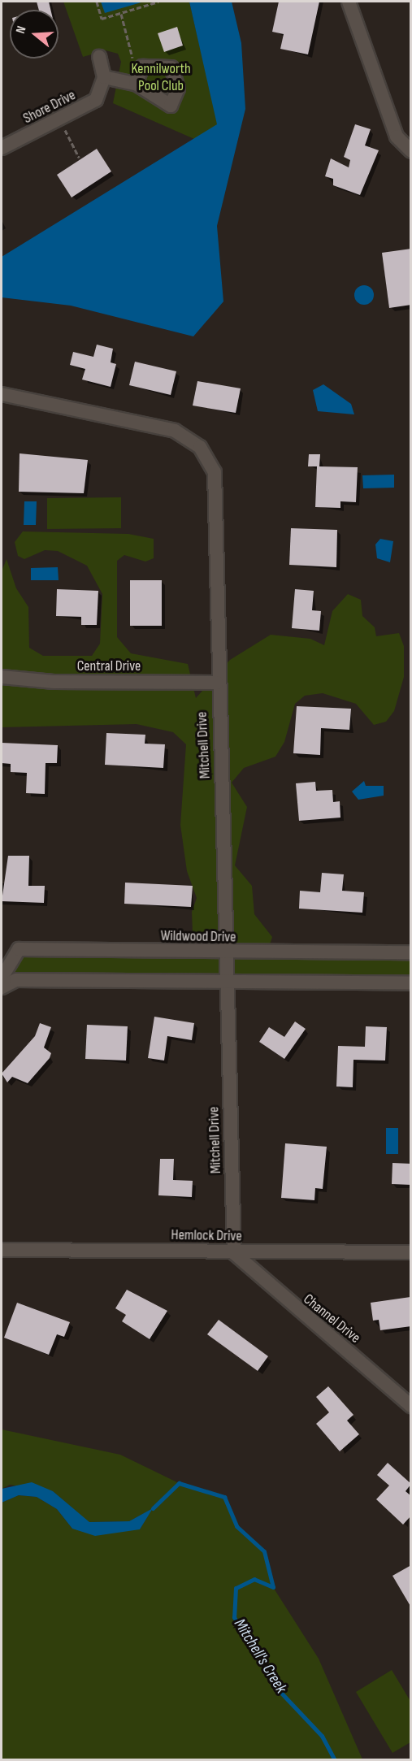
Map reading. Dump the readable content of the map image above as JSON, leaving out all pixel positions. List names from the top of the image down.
{
  "streets": {
    "street": [
      "Shore Drive",
      "Central Drive",
      "Mitchell Drive",
      "Wildwood Drive",
      "Hemlock Drive",
      "Channel Drive"
    ]
  },
  "crossings": [
    ["Central Drive", "Mitchell Drive"],
    ["Mitchell Drive", "Wildwood Drive"],
    ["Mitchell Drive", "Hemlock Drive"],
    ["Mitchell Drive", "Channel Drive"],
    ["Hemlock Drive", "Channel Drive"]
  ],
  "water": ["Mitchell's Creek"],
  "parks": ["Kennilworth Pool Club"],
  "north": "left"
}
